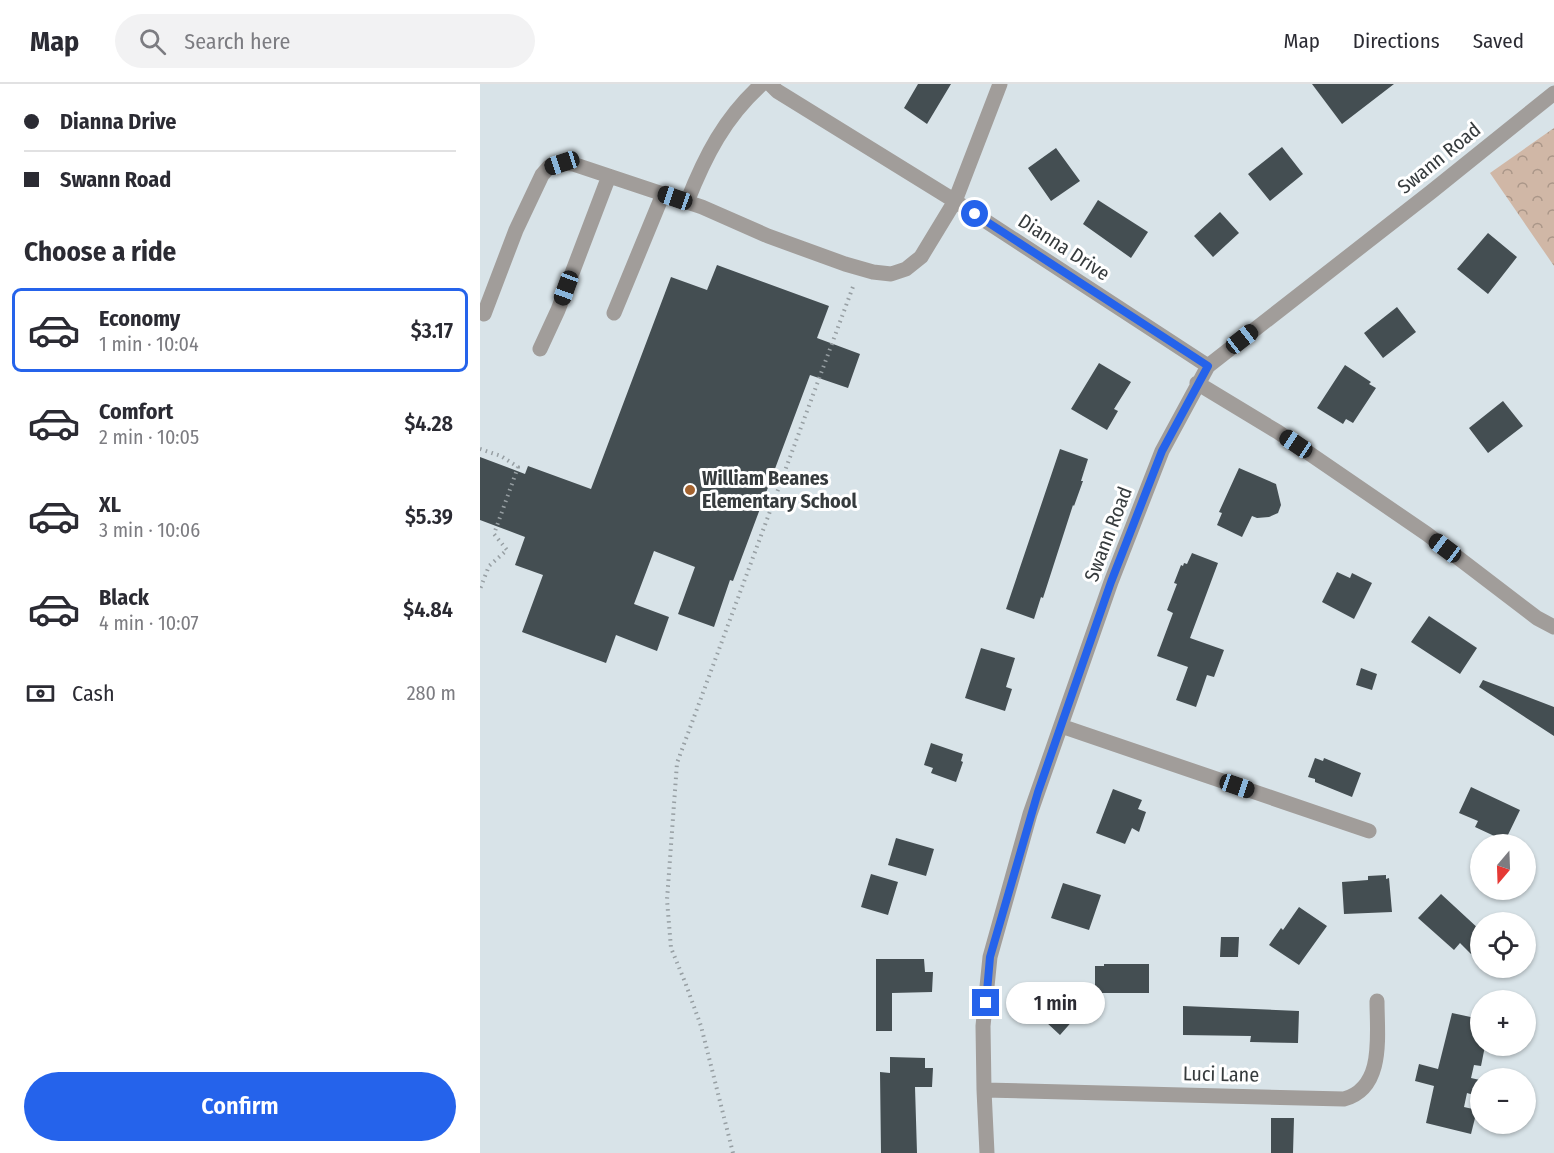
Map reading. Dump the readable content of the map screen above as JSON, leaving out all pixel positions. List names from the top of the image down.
{
  "streets": {
    "street": ["Swann Road", "Dianna Drive", "Luci Lane"]
  },
  "crossings": [
    ["Swann Road", "Dianna Drive"],
    ["Swann Road", "Luci Lane"]
  ],
  "places": ["William Beanes Elementary School"],
  "north": "bottom",
  "page": {
    "header": "Map",
    "search": "Search here",
    "nav": ["Map", "Directions", "Saved"],
    "banner": ["Dianna Drive", "Swann Road"],
    "heading": "Choose a ride",
    "list": [
      {
        "name": "Economy",
        "note": "1 min · 10:04",
        "value": "$3.17"
      },
      {
        "name": "Comfort",
        "note": "2 min · 10:05",
        "value": "$4.28"
      },
      {
        "name": "XL",
        "note": "3 min · 10:06",
        "value": "$5.39"
      },
      {
        "name": "Black",
        "note": "4 min · 10:07",
        "value": "$4.84"
      }
    ],
    "pay": ["Cash", "280 m"],
    "map_buttons": ["+", "−"],
    "bubble": "1 min",
    "buttons": "Confirm"
  }
}
